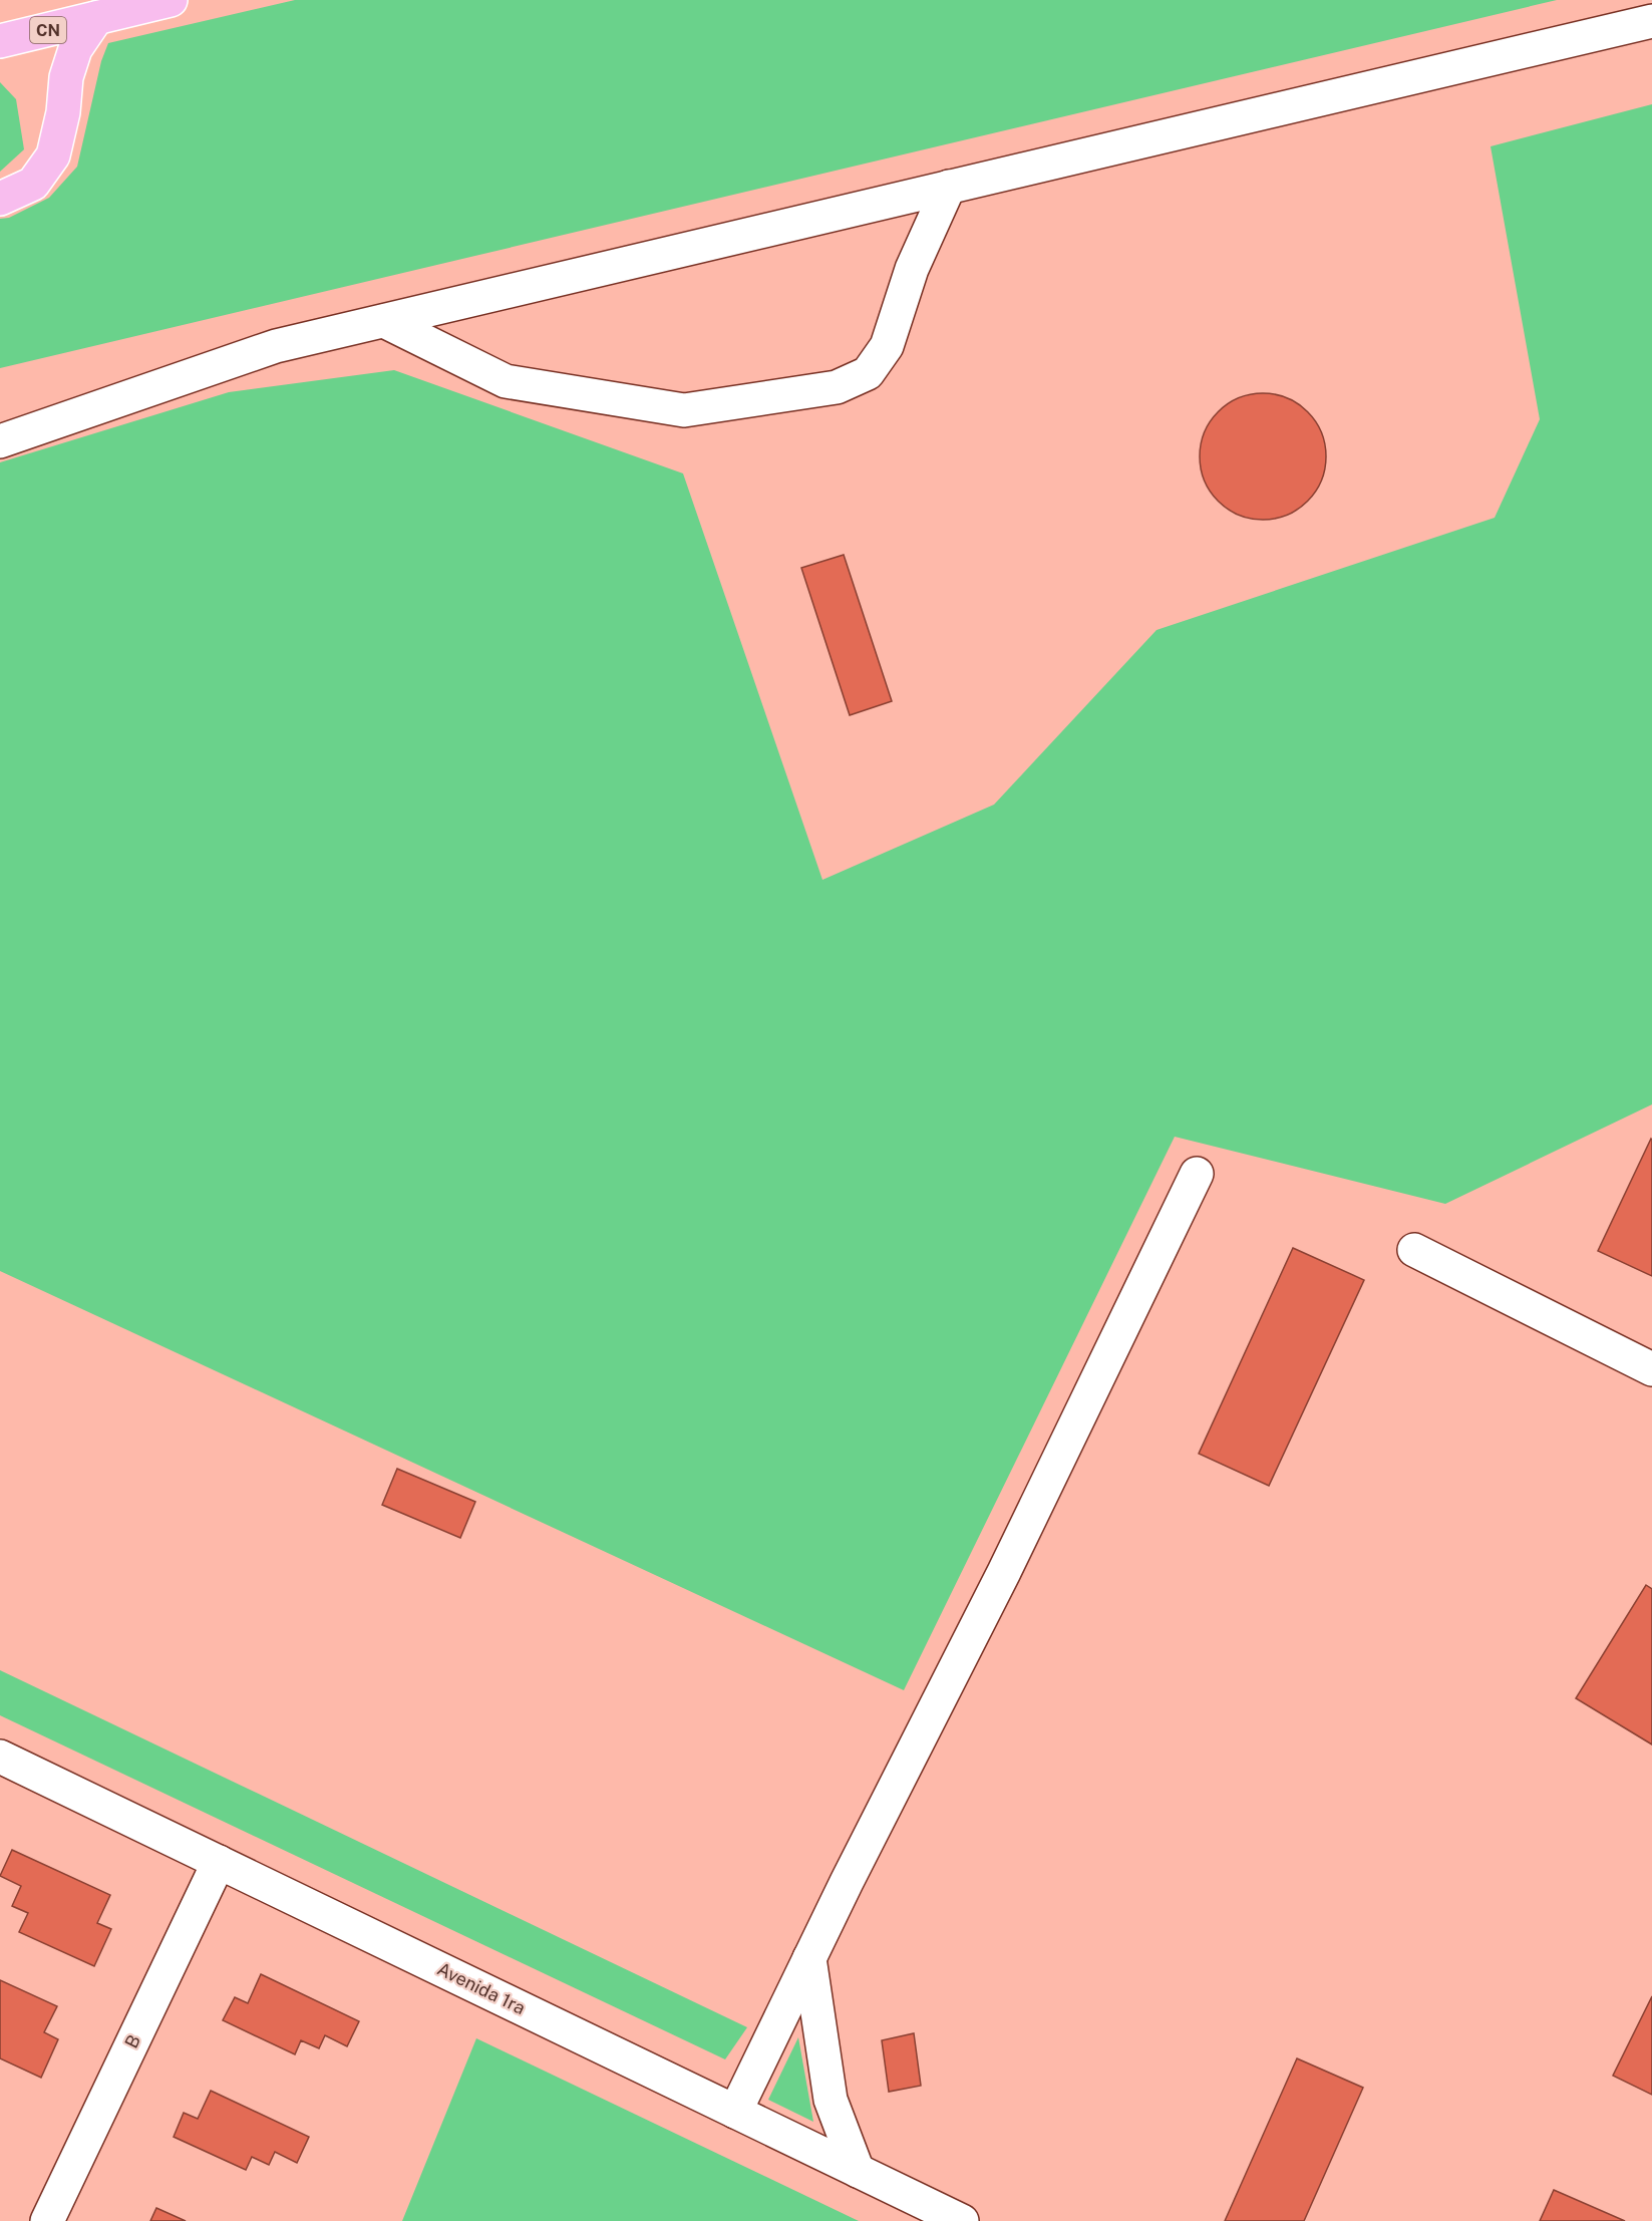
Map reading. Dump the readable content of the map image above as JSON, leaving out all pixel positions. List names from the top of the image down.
{
  "streets": {
    "highway": ["CN"],
    "street": ["Avenida 1ra", "B"]
  },
  "crossings": [
    ["Avenida 1ra", "B"]
  ]
}
